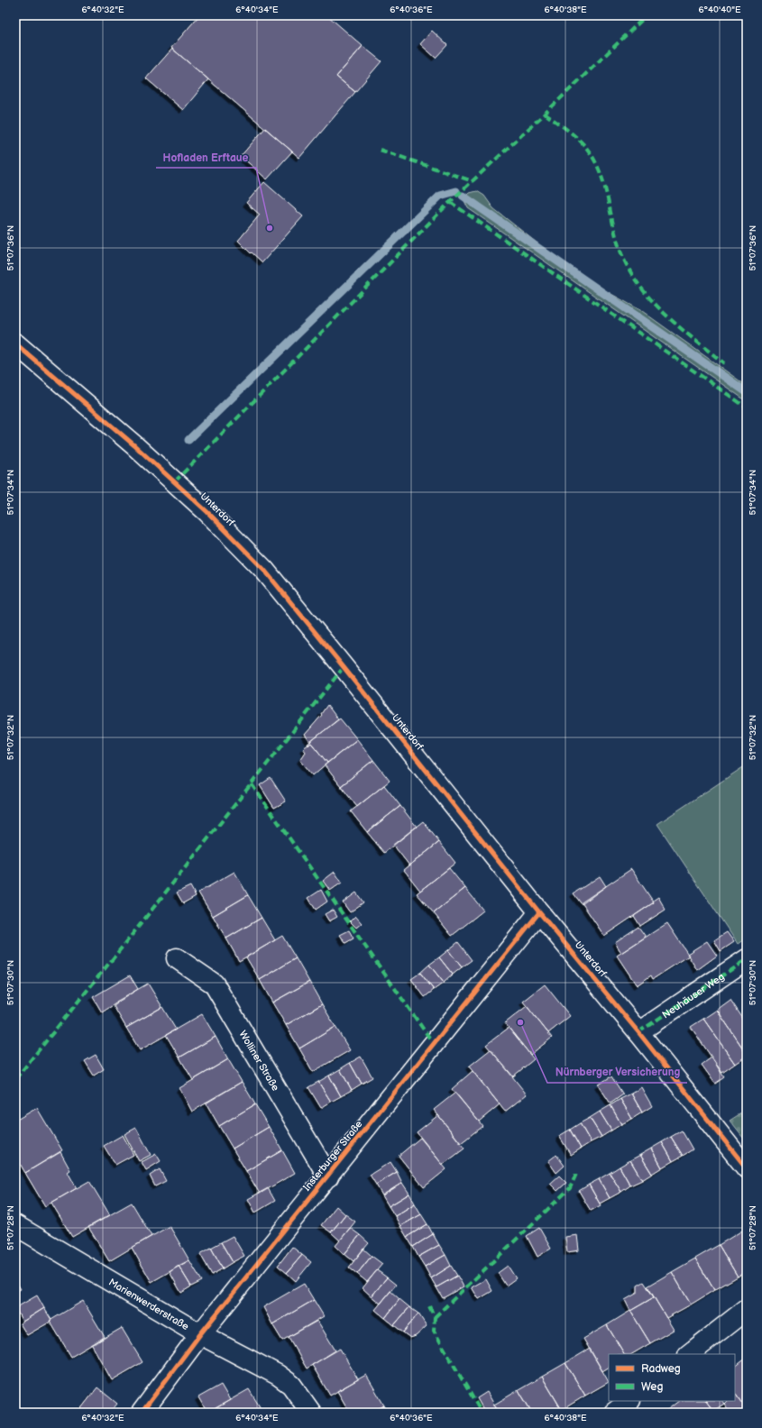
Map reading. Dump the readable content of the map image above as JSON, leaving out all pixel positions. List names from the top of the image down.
{
  "streets": {
    "street": [
      "Unterdorf",
      "Neuhäuser Weg",
      "Wolliner Straße",
      "Insterburger Straße",
      "Marienwerderstraße"
    ]
  },
  "crossings": [
    ["Unterdorf", "Neuhäuser Weg"],
    ["Unterdorf", "Insterburger Straße"],
    ["Wolliner Straße", "Insterburger Straße"],
    ["Insterburger Straße", "Marienwerderstraße"]
  ],
  "places": ["Hofladen Erftaue", "Nürnberger Versicherung"],
  "legend": ["Radweg", "Weg"],
  "coordinates": [
    "6°40'32\"E",
    "6°40'34\"E",
    "6°40'36\"E",
    "6°40'38\"E",
    "6°40'40\"E",
    "51°07'36\"N",
    "51°07'34\"N",
    "51°07'32\"N",
    "51°07'30\"N",
    "51°07'28\"N"
  ]
}
